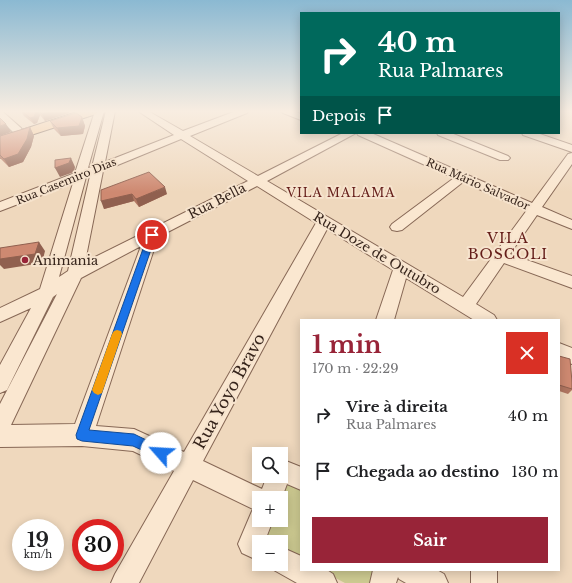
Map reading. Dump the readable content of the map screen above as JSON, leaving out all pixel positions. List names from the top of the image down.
{
  "streets": {
    "street": [
      "Rua Casemiro Dias",
      "Rua Mário Salvador",
      "Rua Bella",
      "Rua Doze de Outubro",
      "Rua Yoyo Bravo"
    ]
  },
  "crossings": [
    ["Rua Bella", "Rua Doze de Outubro"],
    ["Rua Doze de Outubro", "Rua Yoyo Bravo"]
  ],
  "districts": ["VILA MALAMA", "VILA BOSCOLI"],
  "places": ["Animania"],
  "page": {
    "turn": ["40 m", "Rua Palmares"],
    "then": "Depois",
    "heading": ["1 min", "170 m · 22:29"],
    "list": [
      {
        "name": "Vire à direita",
        "note": "Rua Palmares",
        "value": "40 m"
      },
      {
        "name": "Chegada ao destino",
        "value": "130 m"
      }
    ],
    "map_buttons": ["+", "−"],
    "buttons": "Sair",
    "speed": "19 km/h",
    "limit": "30"
  }
}
